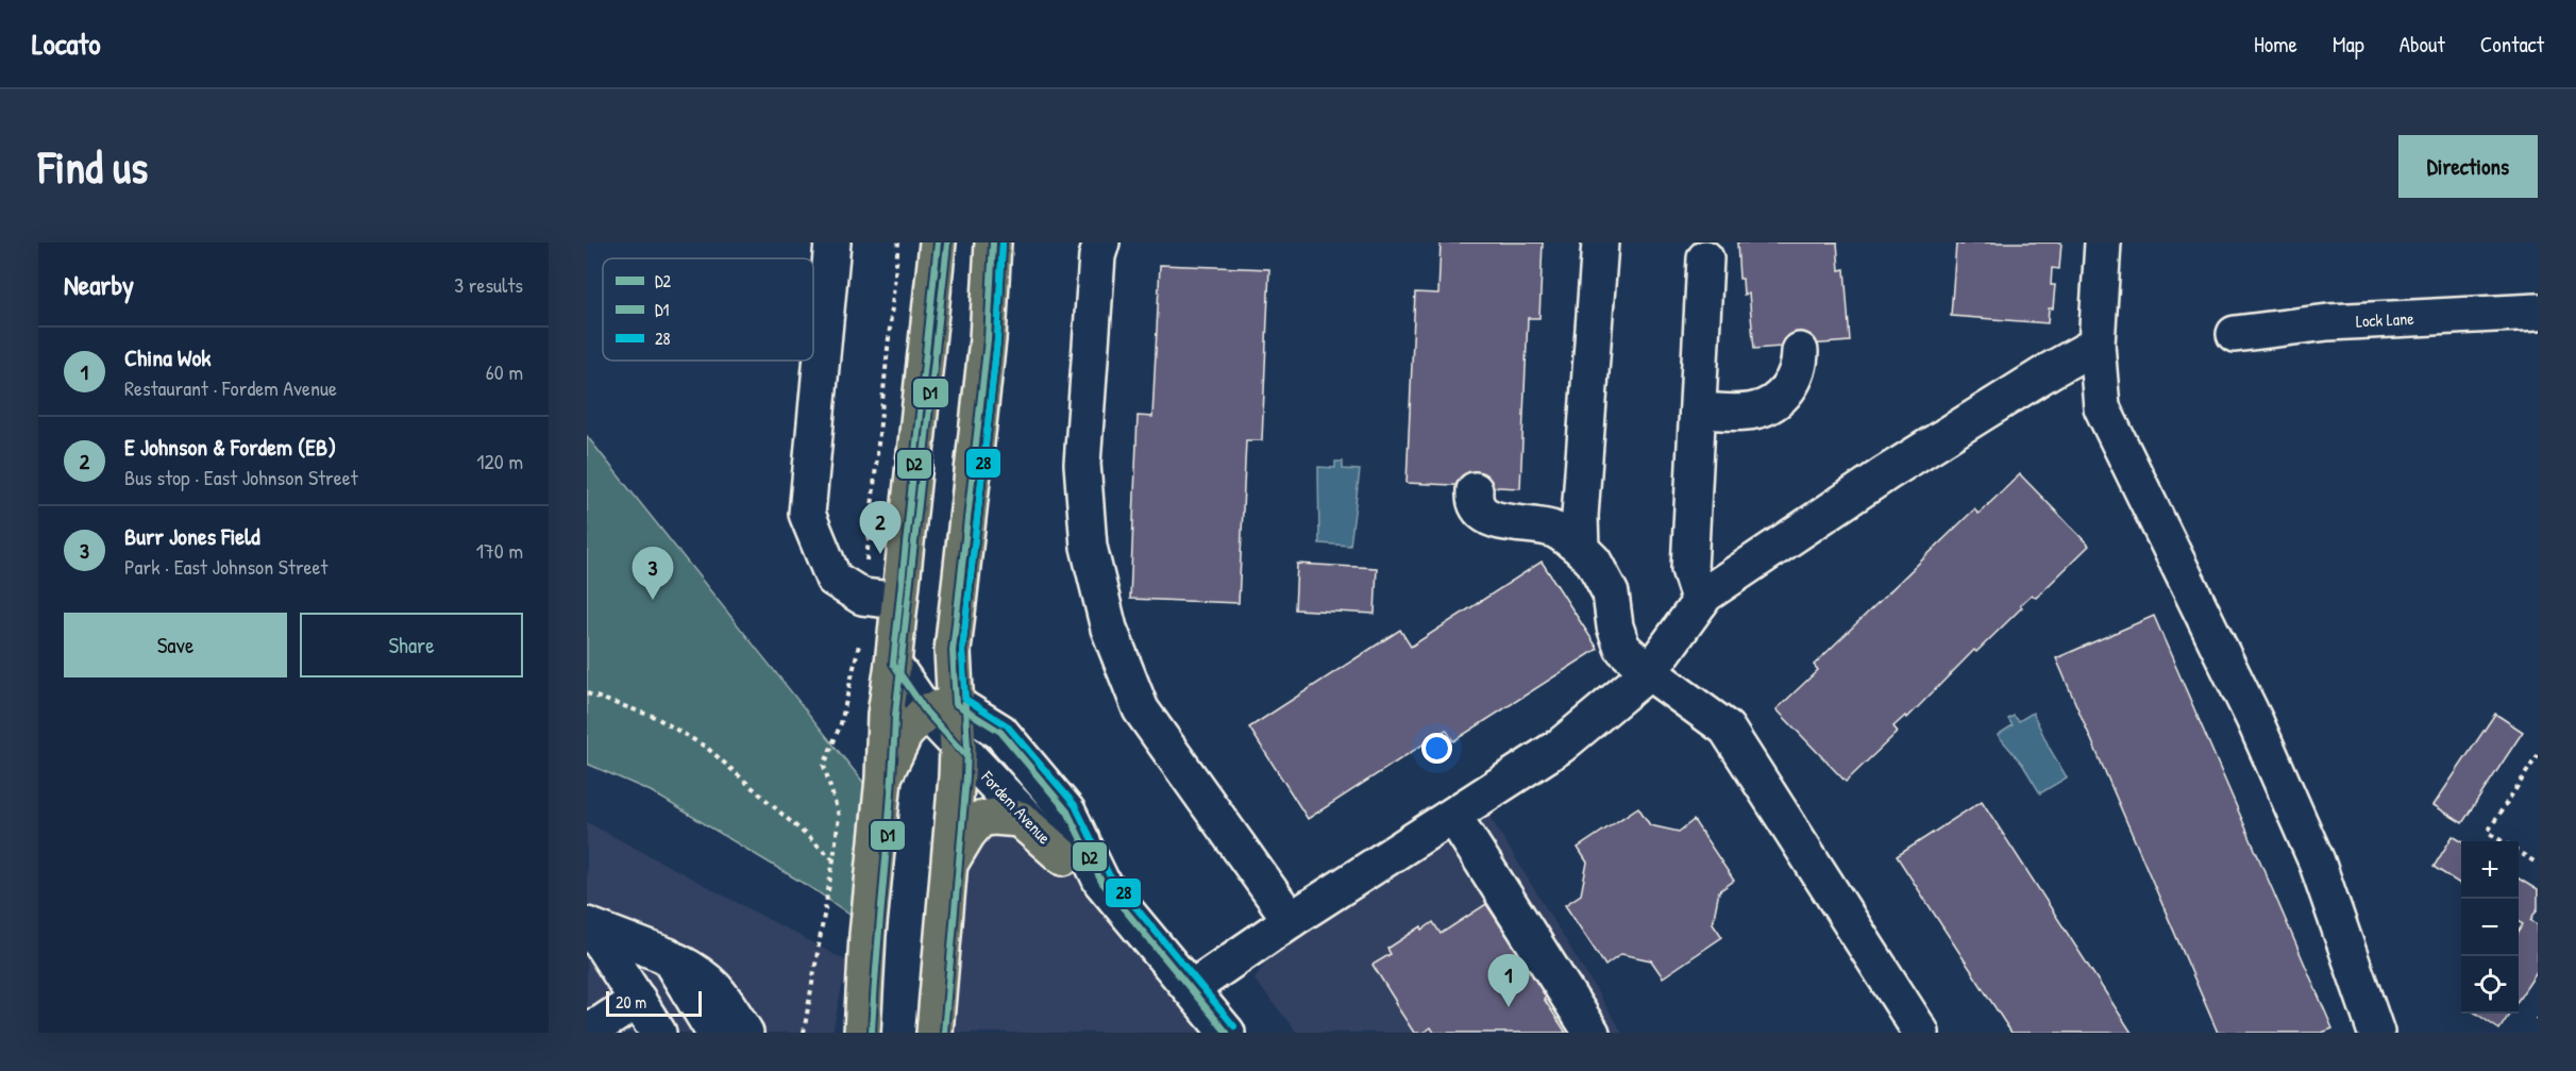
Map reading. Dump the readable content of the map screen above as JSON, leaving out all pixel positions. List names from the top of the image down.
{
  "streets": {
    "street": ["Lock Lane", "Fordem Avenue"]
  },
  "lines": ["transit line D2", "transit line D1", "transit line 28"],
  "legend": ["D2", "D1", "28"],
  "scale_bar": "20 m",
  "page": {
    "header": "Locato",
    "nav": [
      "Home",
      "Map",
      "About",
      "Contact"
    ],
    "buttons": [
      "Directions",
      ["Save", "Share"]
    ],
    "title": "Find us",
    "heading": ["Nearby", "3 results"],
    "list": [
      {
        "mark": "1",
        "name": "China Wok",
        "note": "Restaurant · Fordem Avenue",
        "value": "60 m"
      },
      {
        "mark": "2",
        "name": "E Johnson & Fordem (EB)",
        "note": "Bus stop · East Johnson Street",
        "value": "120 m"
      },
      {
        "mark": "3",
        "name": "Burr Jones Field",
        "note": "Park · East Johnson Street",
        "value": "170 m"
      }
    ],
    "pins": ["2", "3", "1"],
    "map_buttons": ["+", "−"],
    "scale": "20 m"
  }
}
